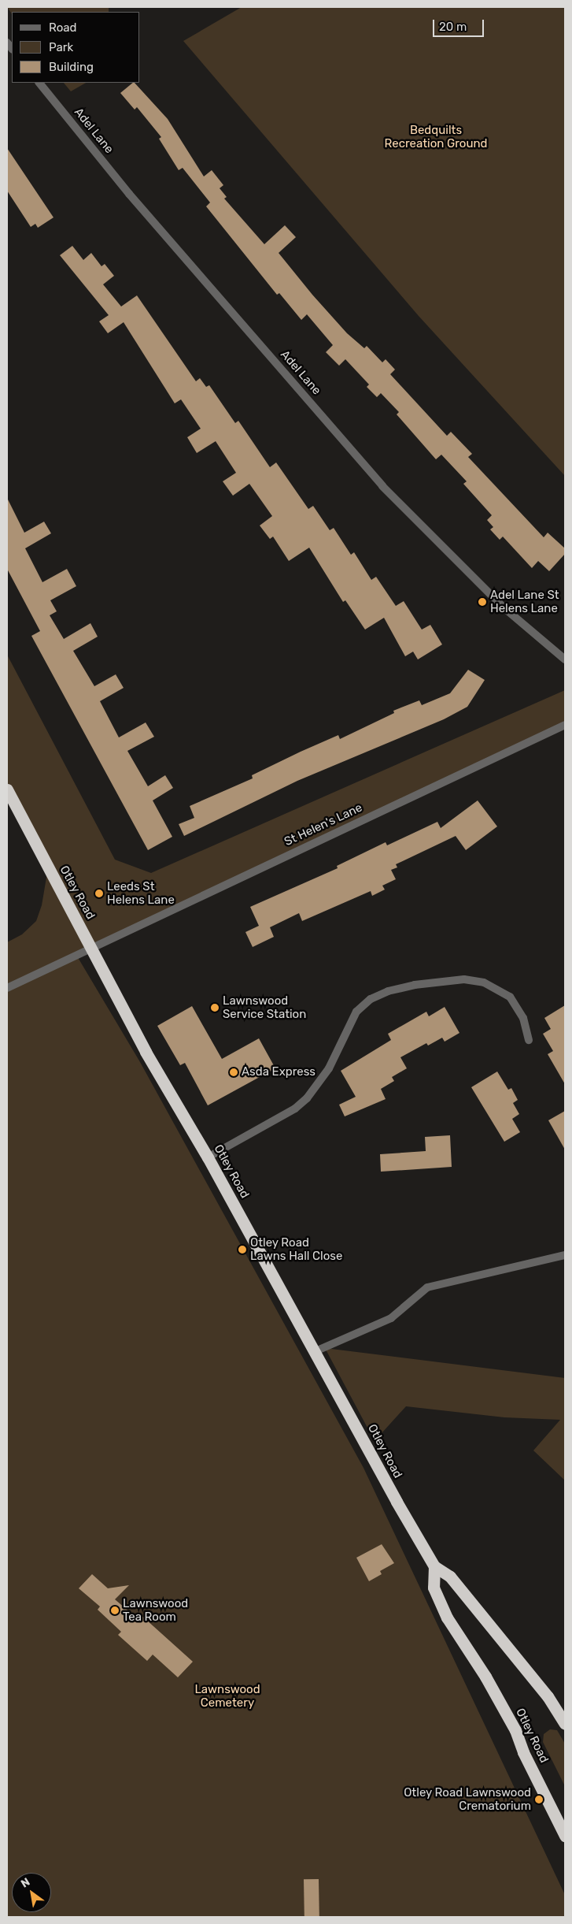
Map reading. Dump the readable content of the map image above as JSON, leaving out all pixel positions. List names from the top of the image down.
{
  "streets": {
    "highway": ["Otley Road"],
    "street": ["Adel Lane", "St Helen's Lane"]
  },
  "crossings": [
    ["St Helen's Lane", "Otley Road"]
  ],
  "parks": ["Bedquilts Recreation Ground", "Lawnswood Cemetery"],
  "places": [
    "Adel Lane St Helens Lane",
    "Leeds St Helens Lane",
    "Lawnswood Service Station",
    "Asda Express",
    "Otley Road Lawns Hall Close",
    "Lawnswood Tea Room",
    "Otley Road Lawnswood Crematorium"
  ],
  "legend": ["Road", "Park", "Building"],
  "scale_bar": "20 m",
  "north": "top left"
}
